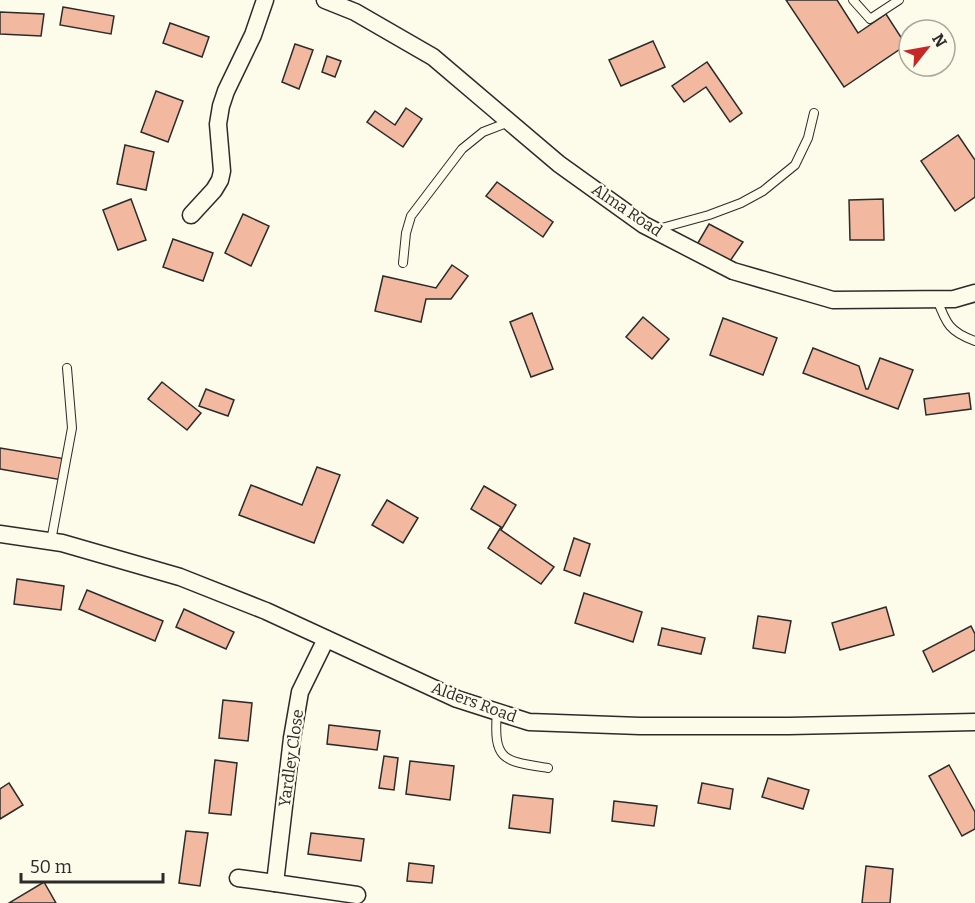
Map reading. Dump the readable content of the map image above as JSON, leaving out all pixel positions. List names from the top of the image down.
{
  "streets": {
    "street": ["Alma Road", "Alders Road", "Yardley Close"]
  },
  "crossings": [
    ["Alders Road", "Yardley Close"]
  ],
  "scale_bar": "50 m",
  "north": "top right"
}
